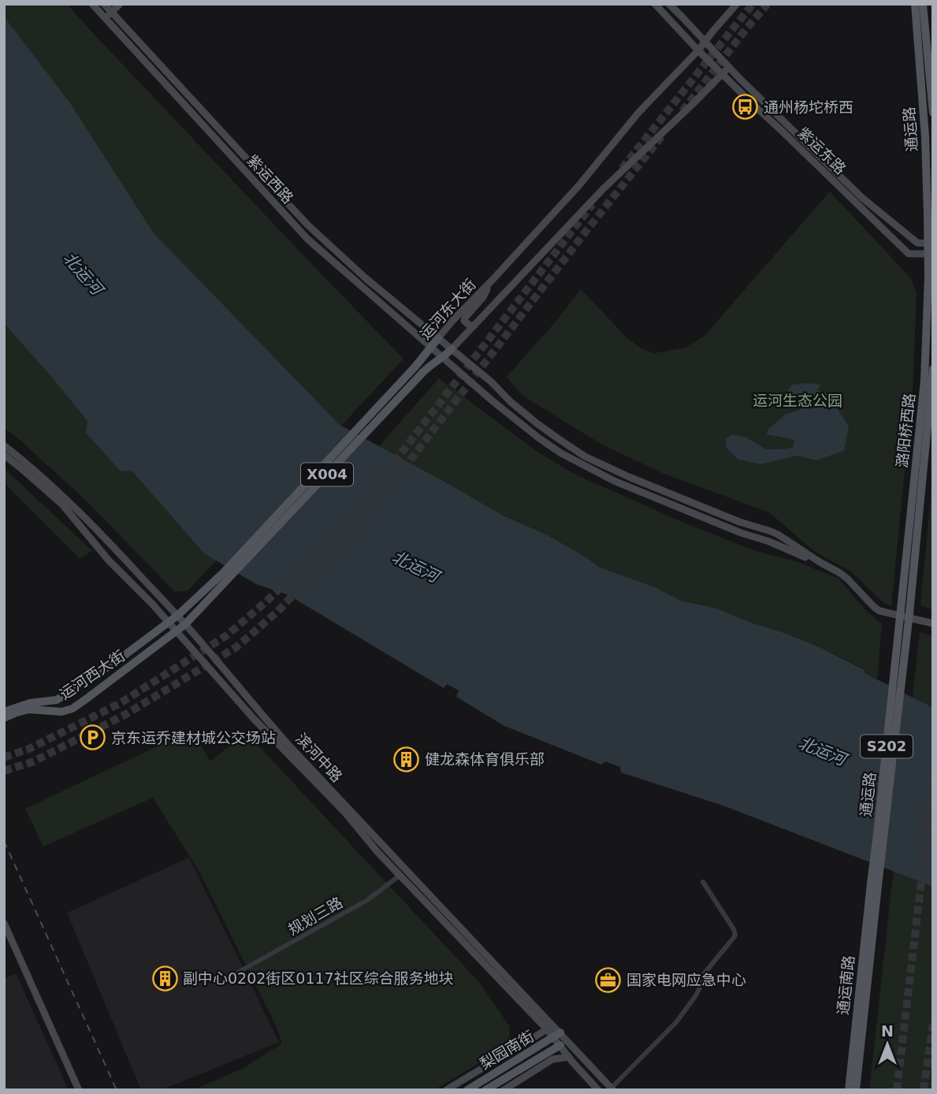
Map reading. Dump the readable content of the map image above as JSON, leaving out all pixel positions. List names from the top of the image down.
{
  "streets": {
    "main road": [
      "通运路",
      "紫运东路",
      "紫运西路",
      "运河东大街",
      "潞阳桥西路",
      "X004",
      "运河西大街",
      "S202",
      "滨河中路",
      "通运南路",
      "梨园南街"
    ],
    "street": ["规划三路"]
  },
  "crossings": [
    ["通运路", "紫运东路"],
    ["通运路", "潞阳桥西路"],
    ["通运路", "通运南路"],
    ["紫运东路", "运河东大街"],
    ["紫运东路", "潞阳桥西路"],
    ["紫运西路", "运河东大街"],
    ["运河东大街", "运河西大街"],
    ["运河东大街", "滨河中路"],
    ["运河西大街", "滨河中路"],
    ["滨河中路", "规划三路"],
    ["滨河中路", "梨园南街"]
  ],
  "water": ["北运河"],
  "parks": ["运河生态公园"],
  "places": {
    "bus stop": ["通州杨坨桥西"],
    "parking": ["京东运乔建材城公交场站"],
    "building": ["健龙森体育俱乐部", "副中心0202街区0117社区综合服务地块"],
    "office": ["国家电网应急中心"]
  },
  "north": "top"
}
